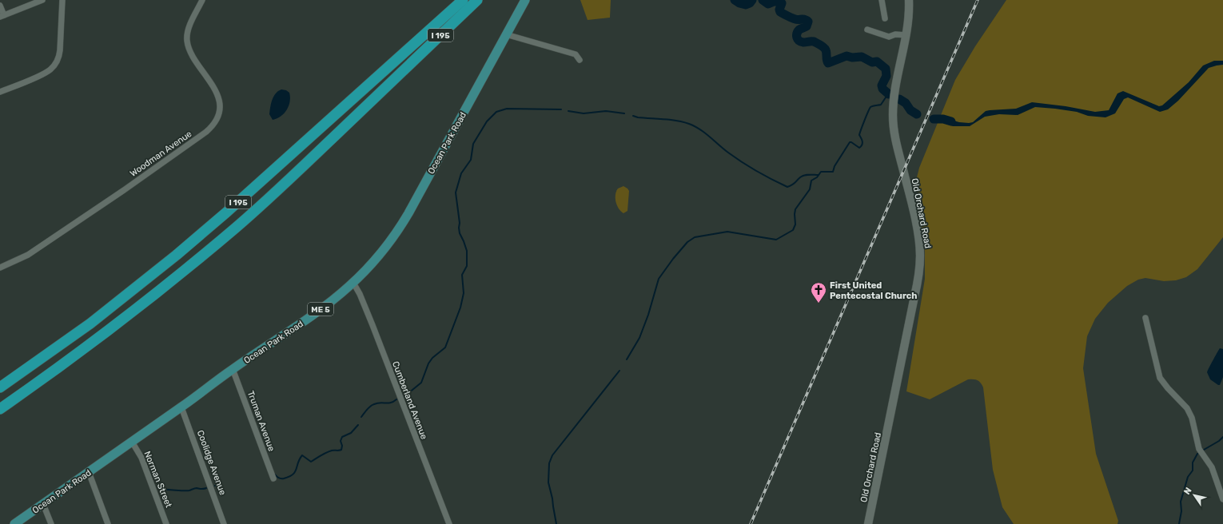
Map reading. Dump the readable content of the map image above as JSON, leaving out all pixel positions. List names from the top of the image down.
{
  "streets": {
    "highway": ["I 195"],
    "main road": ["Ocean Park Road", "ME 5"],
    "street": [
      "Woodman Avenue",
      "Old Orchard Road",
      "Cumberland Avenue",
      "Truman Avenue",
      "Coolidge Avenue",
      "Norman Street"
    ]
  },
  "crossings": [
    ["Ocean Park Road", "Cumberland Avenue"],
    ["Ocean Park Road", "Truman Avenue"],
    ["Ocean Park Road", "Coolidge Avenue"],
    ["Ocean Park Road", "Norman Street"]
  ],
  "places": {
    "church": ["First United Pentecostal Church"]
  },
  "north": "top left"
}
